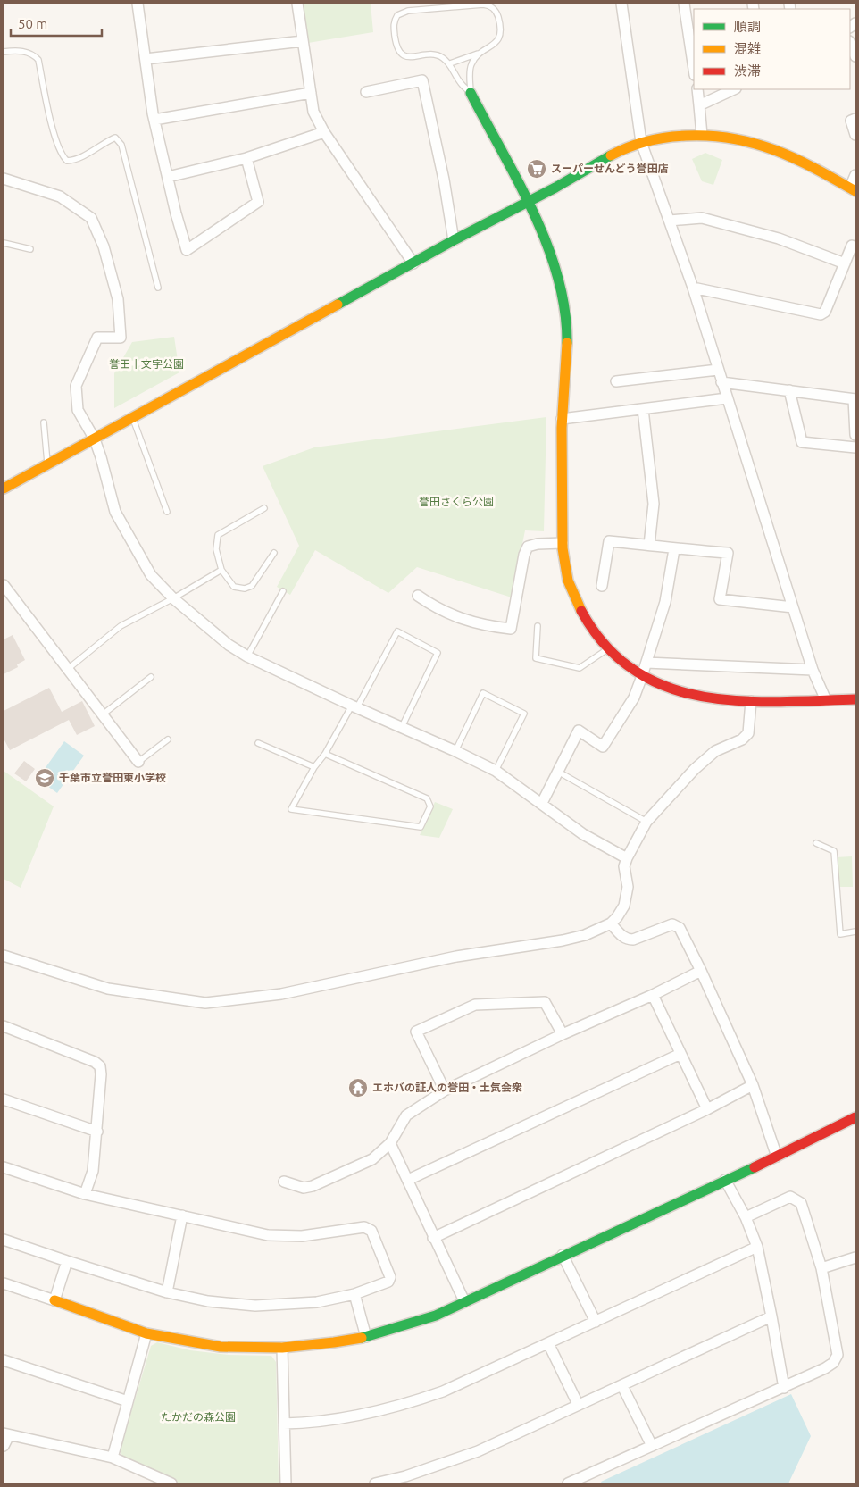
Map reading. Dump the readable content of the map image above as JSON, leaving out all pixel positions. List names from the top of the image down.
{
  "parks": ["誉田十文字公園", "誉田さくら公園", "たかだの森公園"],
  "places": {
    "supermarket": ["スーパーせんどう誉田店"],
    "school or university": ["千葉市立誉田東小学校"],
    "temple": ["エホバの証人の誉田・土気会衆"]
  },
  "legend": ["順調", "混雑", "渋滞"],
  "scale_bar": "50 m"
}
